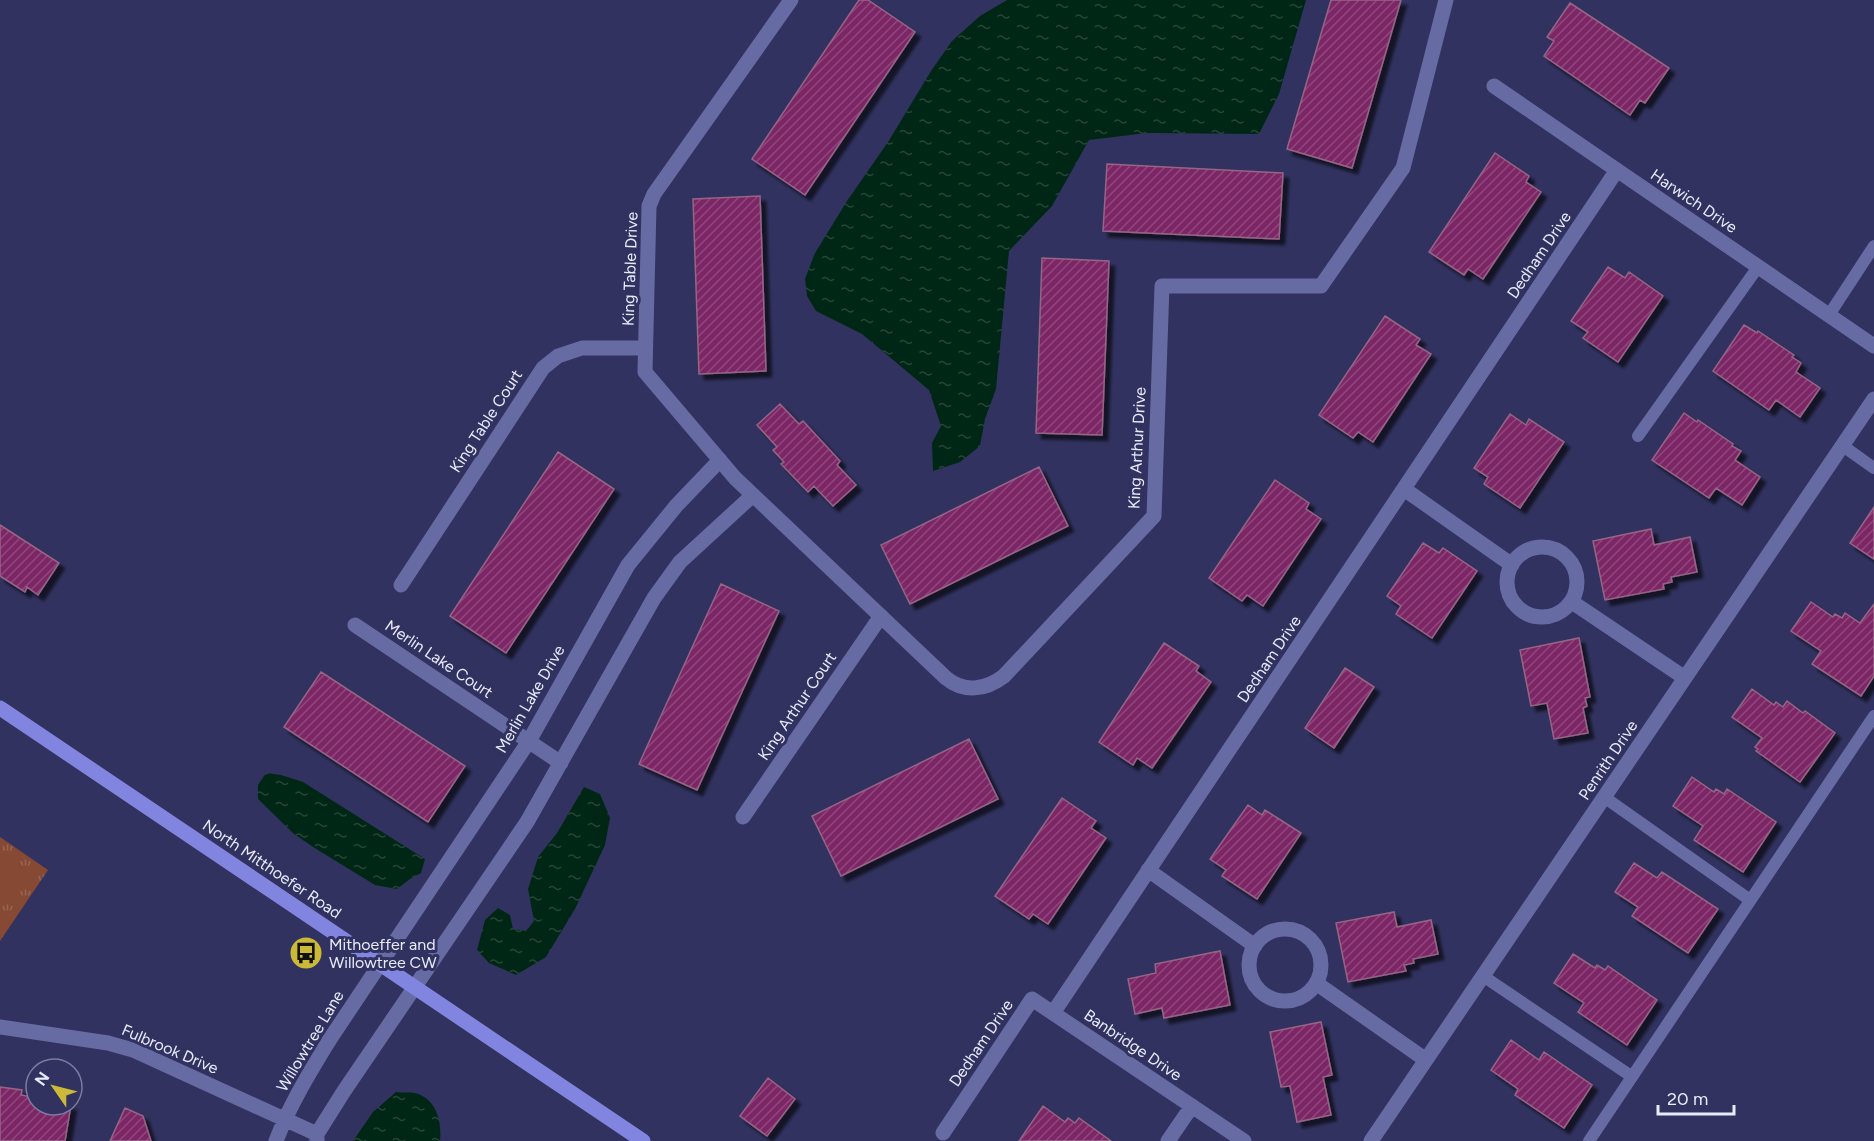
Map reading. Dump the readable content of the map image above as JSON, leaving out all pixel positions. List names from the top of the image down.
{
  "streets": {
    "main road": ["North Mitthoefer Road"],
    "street": [
      "Harwich Drive",
      "Dedham Drive",
      "King Table Drive",
      "King Table Court",
      "King Arthur Drive",
      "Merlin Lake Court",
      "Merlin Lake Drive",
      "King Arthur Court",
      "Penrith Drive",
      "Willowtree Lane",
      "Banbridge Drive",
      "Fulbrook Drive"
    ]
  },
  "crossings": [
    ["Harwich Drive", "Dedham Drive"],
    ["Dedham Drive", "Banbridge Drive"],
    ["King Table Drive", "King Table Court"],
    ["King Table Drive", "King Arthur Drive"],
    ["King Table Drive", "Merlin Lake Drive"],
    ["King Arthur Drive", "King Arthur Court"],
    ["Merlin Lake Court", "Merlin Lake Drive"],
    ["Merlin Lake Drive", "North Mitthoefer Road"],
    ["Merlin Lake Drive", "Willowtree Lane"],
    ["North Mitthoefer Road", "Willowtree Lane"],
    ["Willowtree Lane", "Fulbrook Drive"]
  ],
  "places": {
    "bus stop": ["Mithoeffer and Willowtree CW"]
  },
  "scale_bar": "20 m",
  "north": "top left"
}
